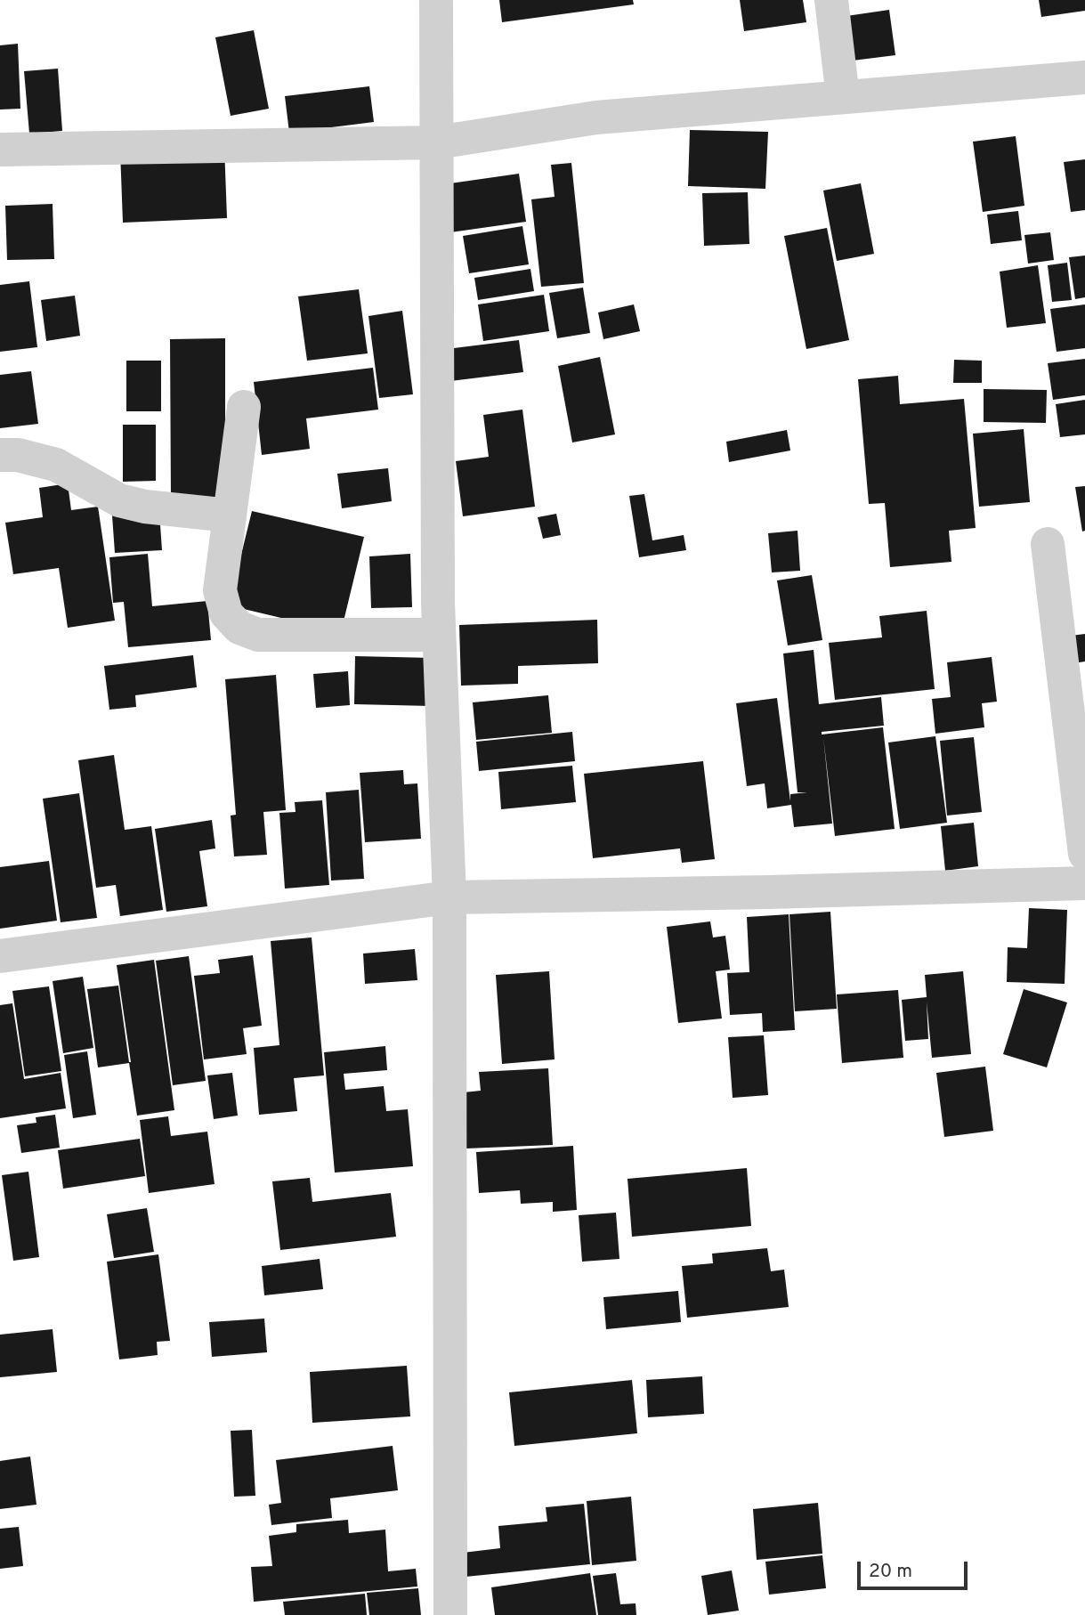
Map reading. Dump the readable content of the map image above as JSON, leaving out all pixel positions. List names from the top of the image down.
{
  "scale_bar": "20 m"
}
